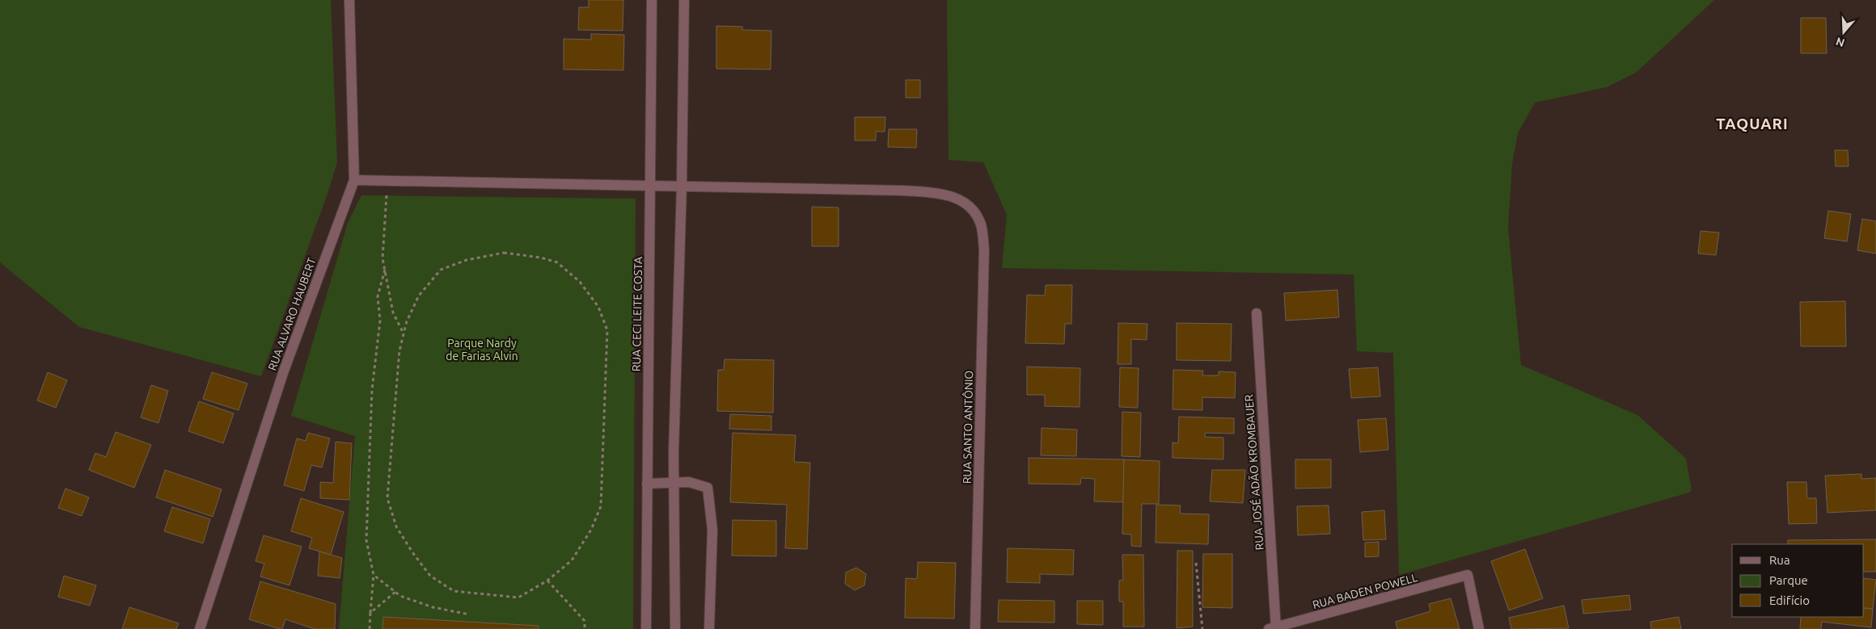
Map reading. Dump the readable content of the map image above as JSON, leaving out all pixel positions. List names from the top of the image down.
{
  "streets": {
    "street": [
      "RUA ALVARO HAUBERT",
      "RUA CECI LEITE COSTA",
      "RUA SANTO ANTÔNIO",
      "RUA JOSÉ ADÃO KROMBAUER",
      "RUA BADEN POWELL"
    ]
  },
  "crossings": [
    ["RUA JOSÉ ADÃO KROMBAUER", "RUA BADEN POWELL"]
  ],
  "districts": ["TAQUARI"],
  "parks": ["Parque Nardy de Farias Alvin"],
  "legend": ["Rua", "Parque", "Edifício"],
  "north": "bottom"
}
